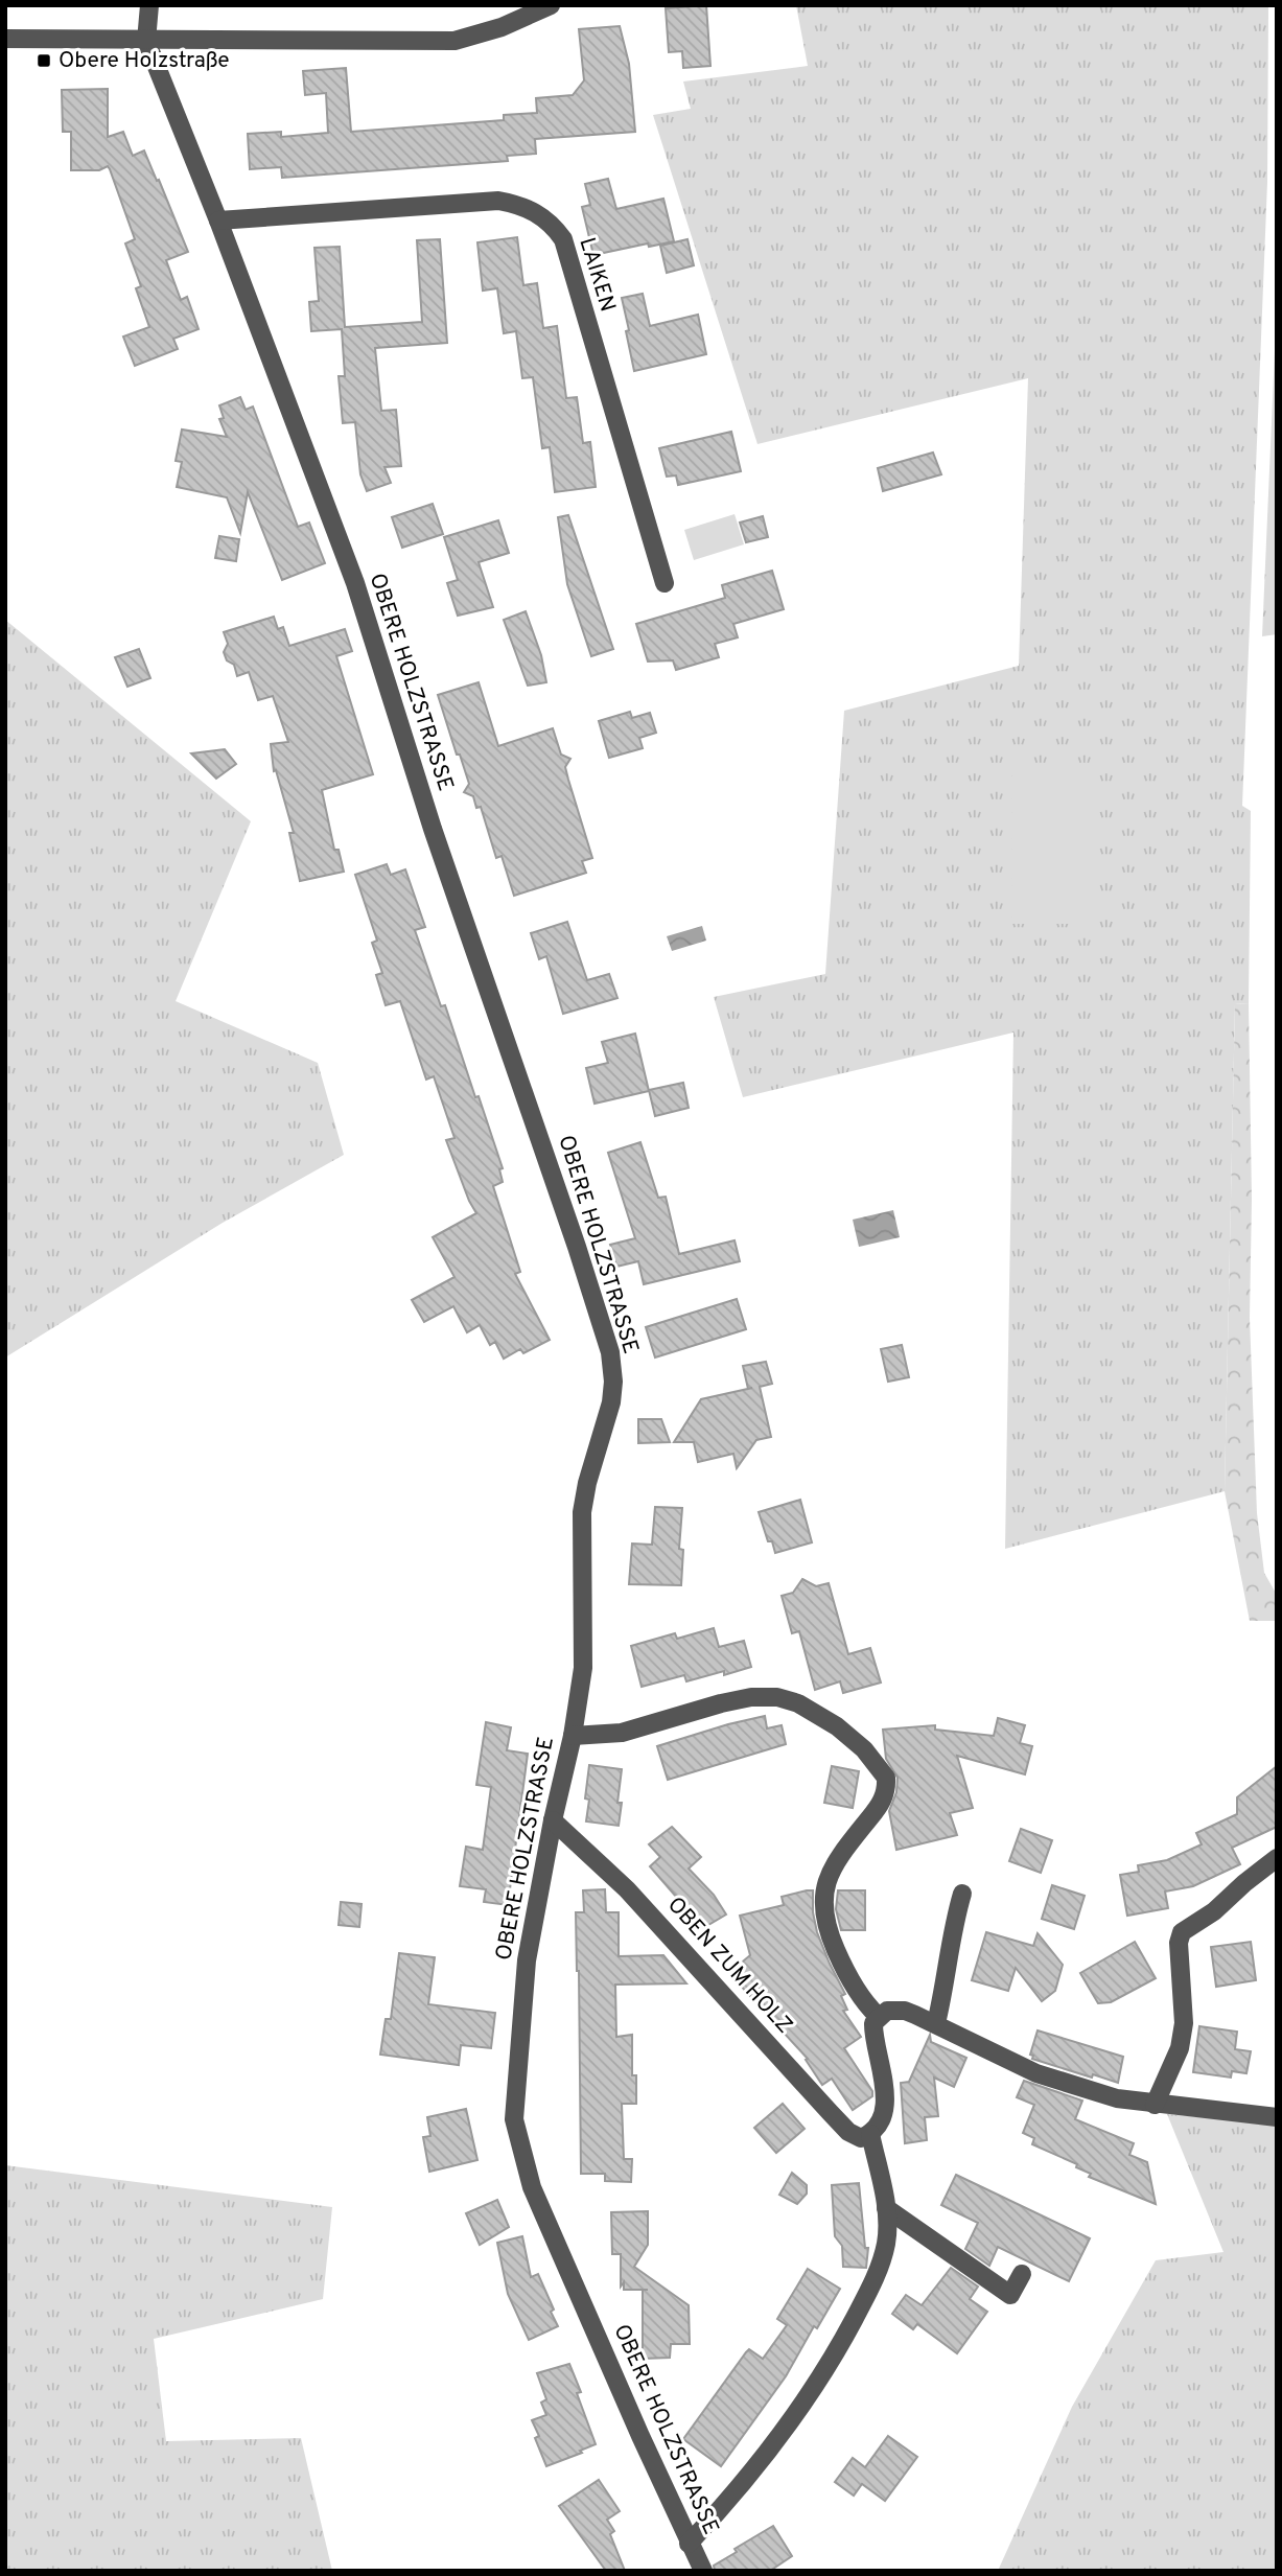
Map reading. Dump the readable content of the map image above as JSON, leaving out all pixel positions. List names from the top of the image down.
{
  "streets": {
    "street": ["LAIKEN", "OBERE HOLZSTRASSE", "OBEN ZUM HOLZ"]
  },
  "crossings": [
    ["LAIKEN", "OBERE HOLZSTRASSE"],
    ["OBERE HOLZSTRASSE", "OBEN ZUM HOLZ"]
  ],
  "places": {
    "transit": ["Obere Holzstraße"]
  }
}
